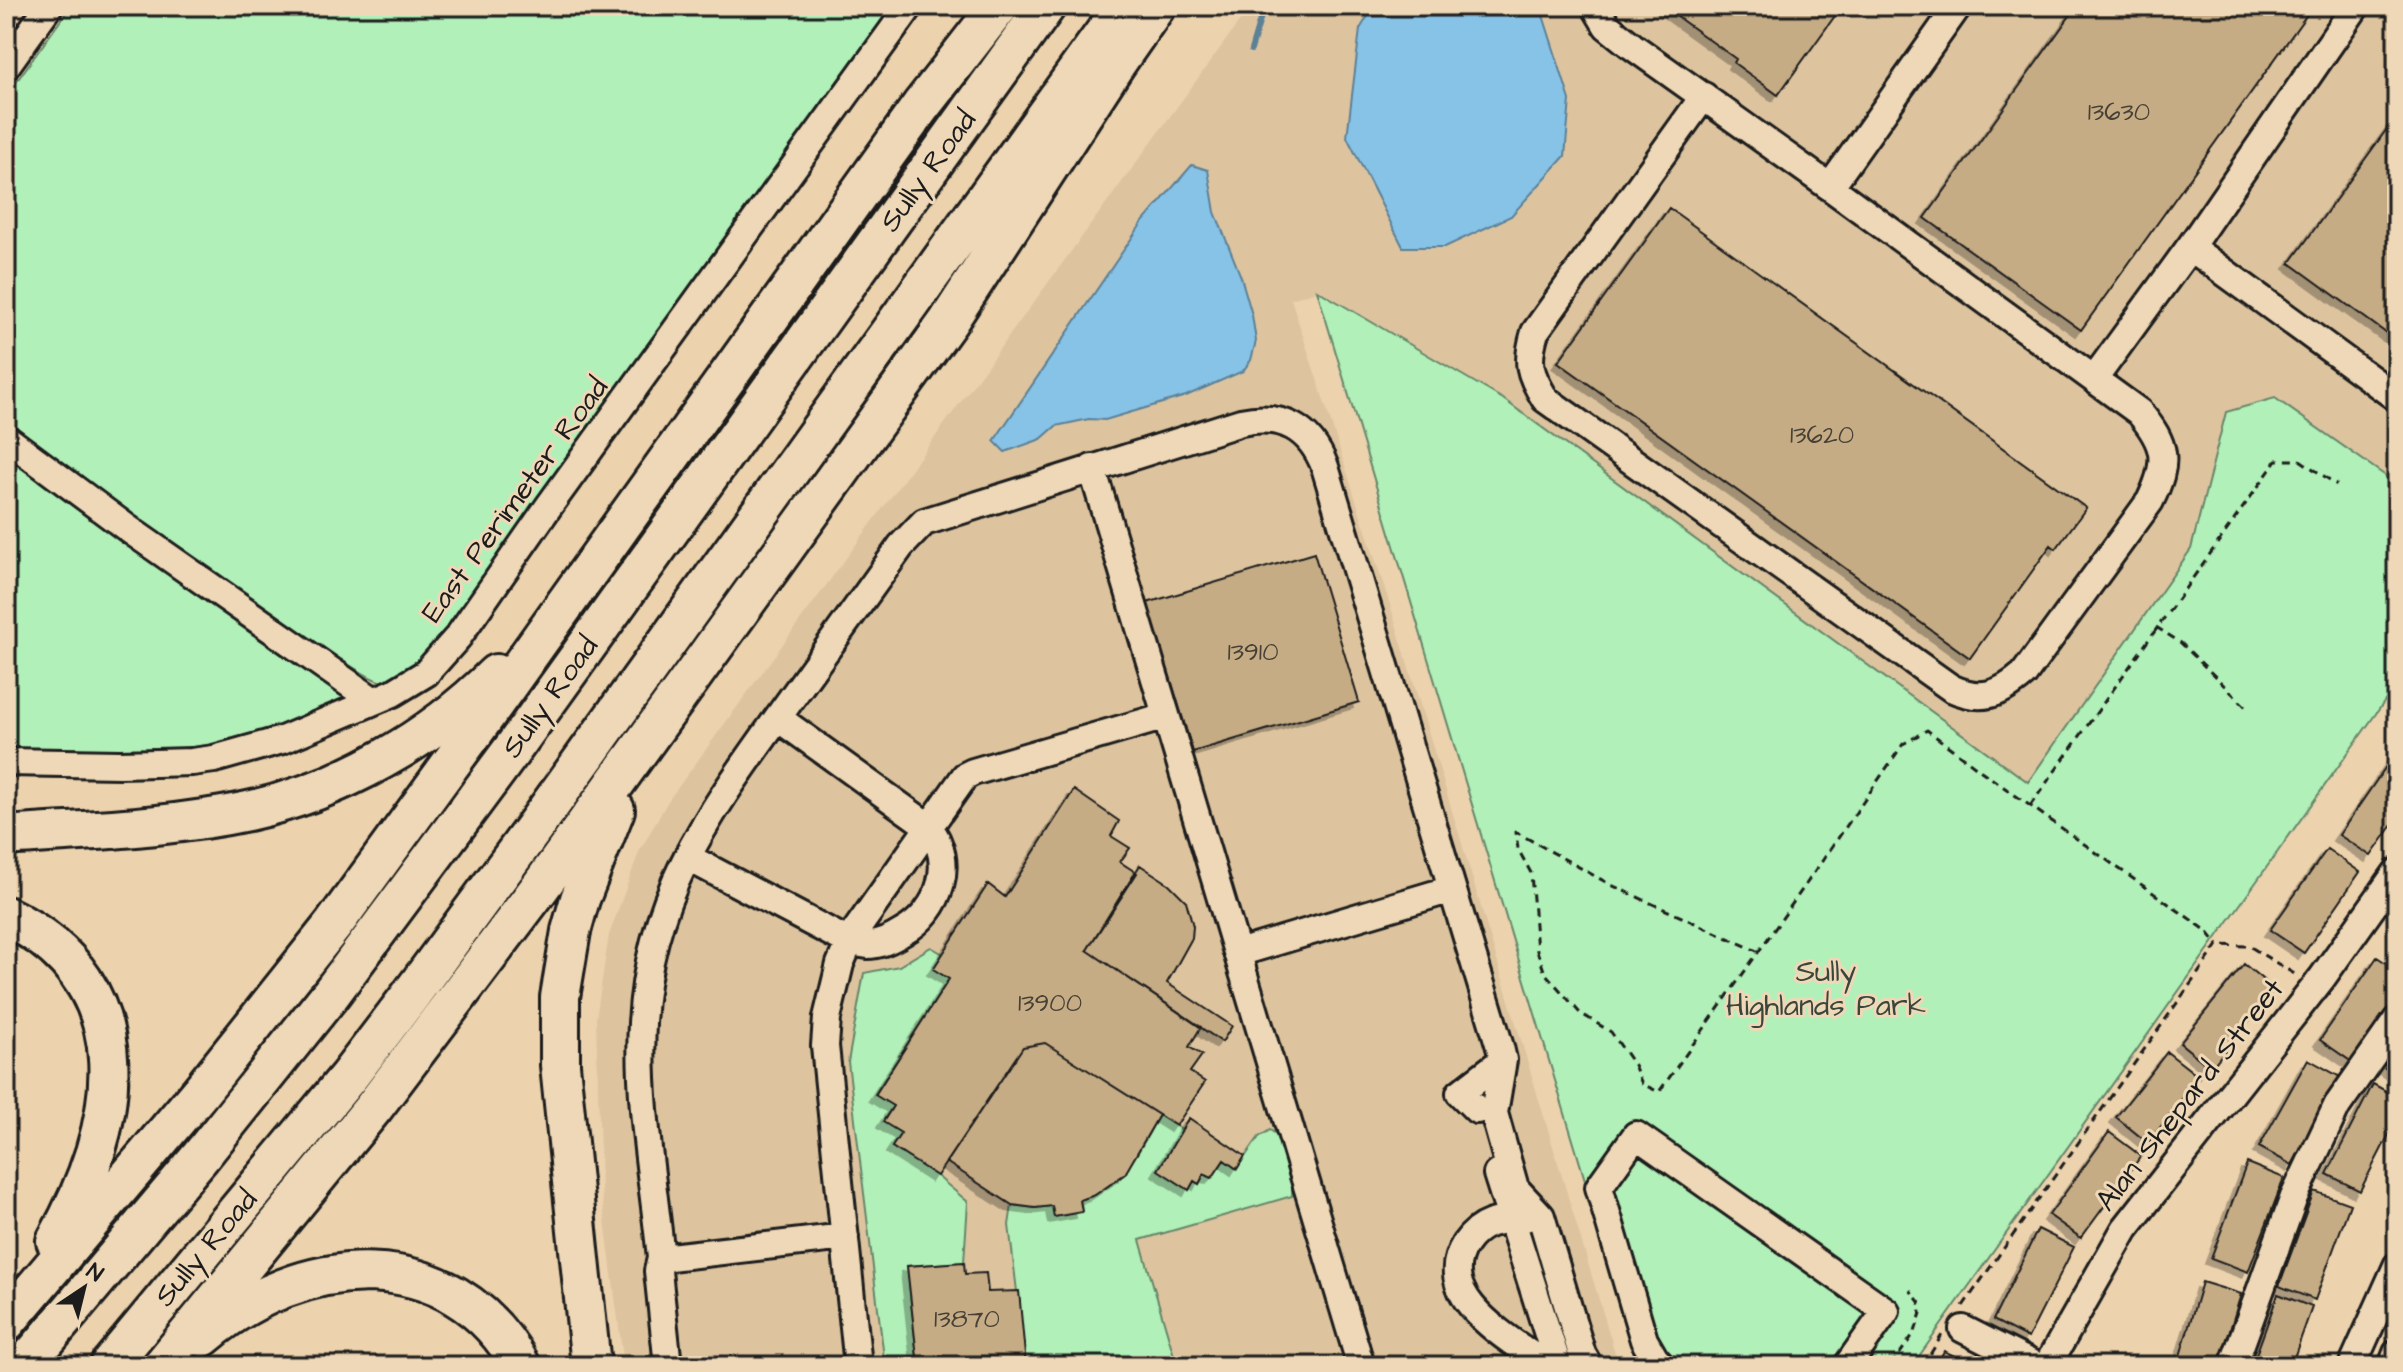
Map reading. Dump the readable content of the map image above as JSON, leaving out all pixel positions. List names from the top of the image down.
{
  "streets": {
    "highway": ["Sully Road"],
    "street": ["East Perimeter Road", "Alan Shepard Street"]
  },
  "parks": ["Sully Highlands Park"],
  "house_numbers": [
    "13630",
    "13620",
    "13910",
    "13900",
    "13870"
  ],
  "north": "top right"
}
